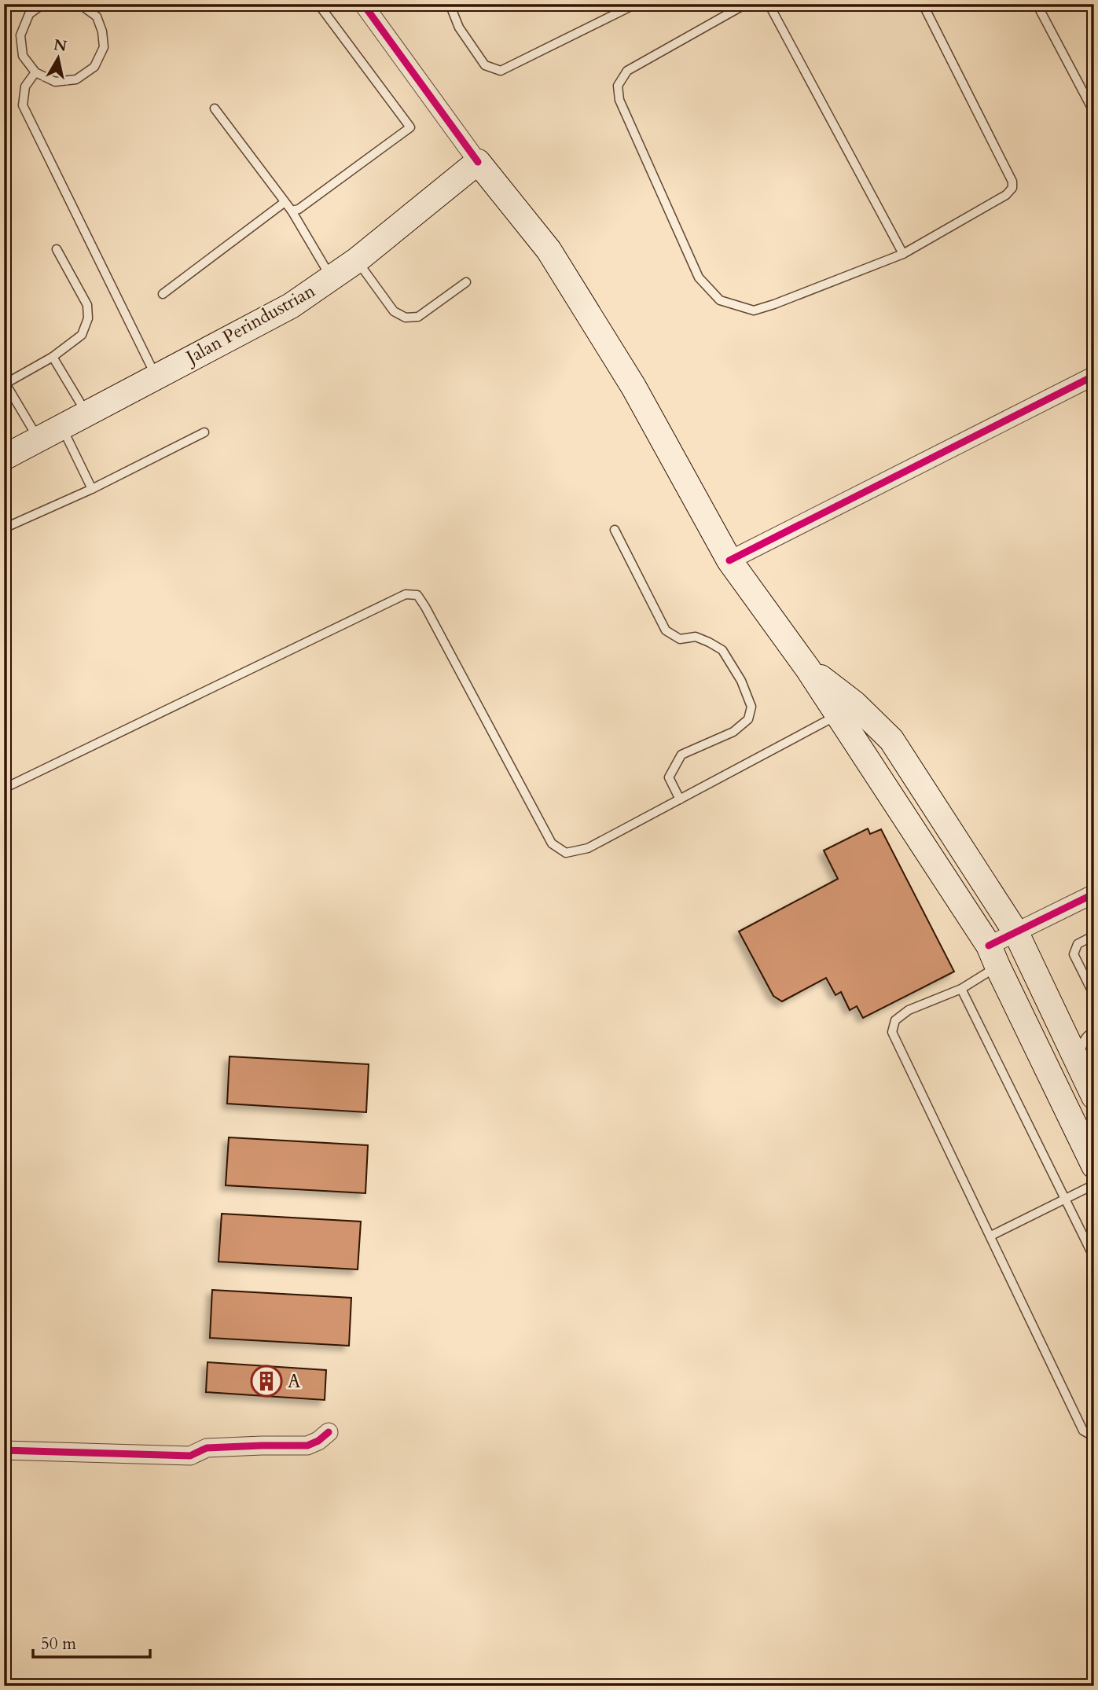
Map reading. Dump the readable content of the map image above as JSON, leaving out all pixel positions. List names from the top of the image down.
{
  "streets": {
    "main road": ["Jalan Perindustrian"]
  },
  "places": {
    "building": ["A"]
  },
  "scale_bar": "50 m",
  "north": "top"
}
